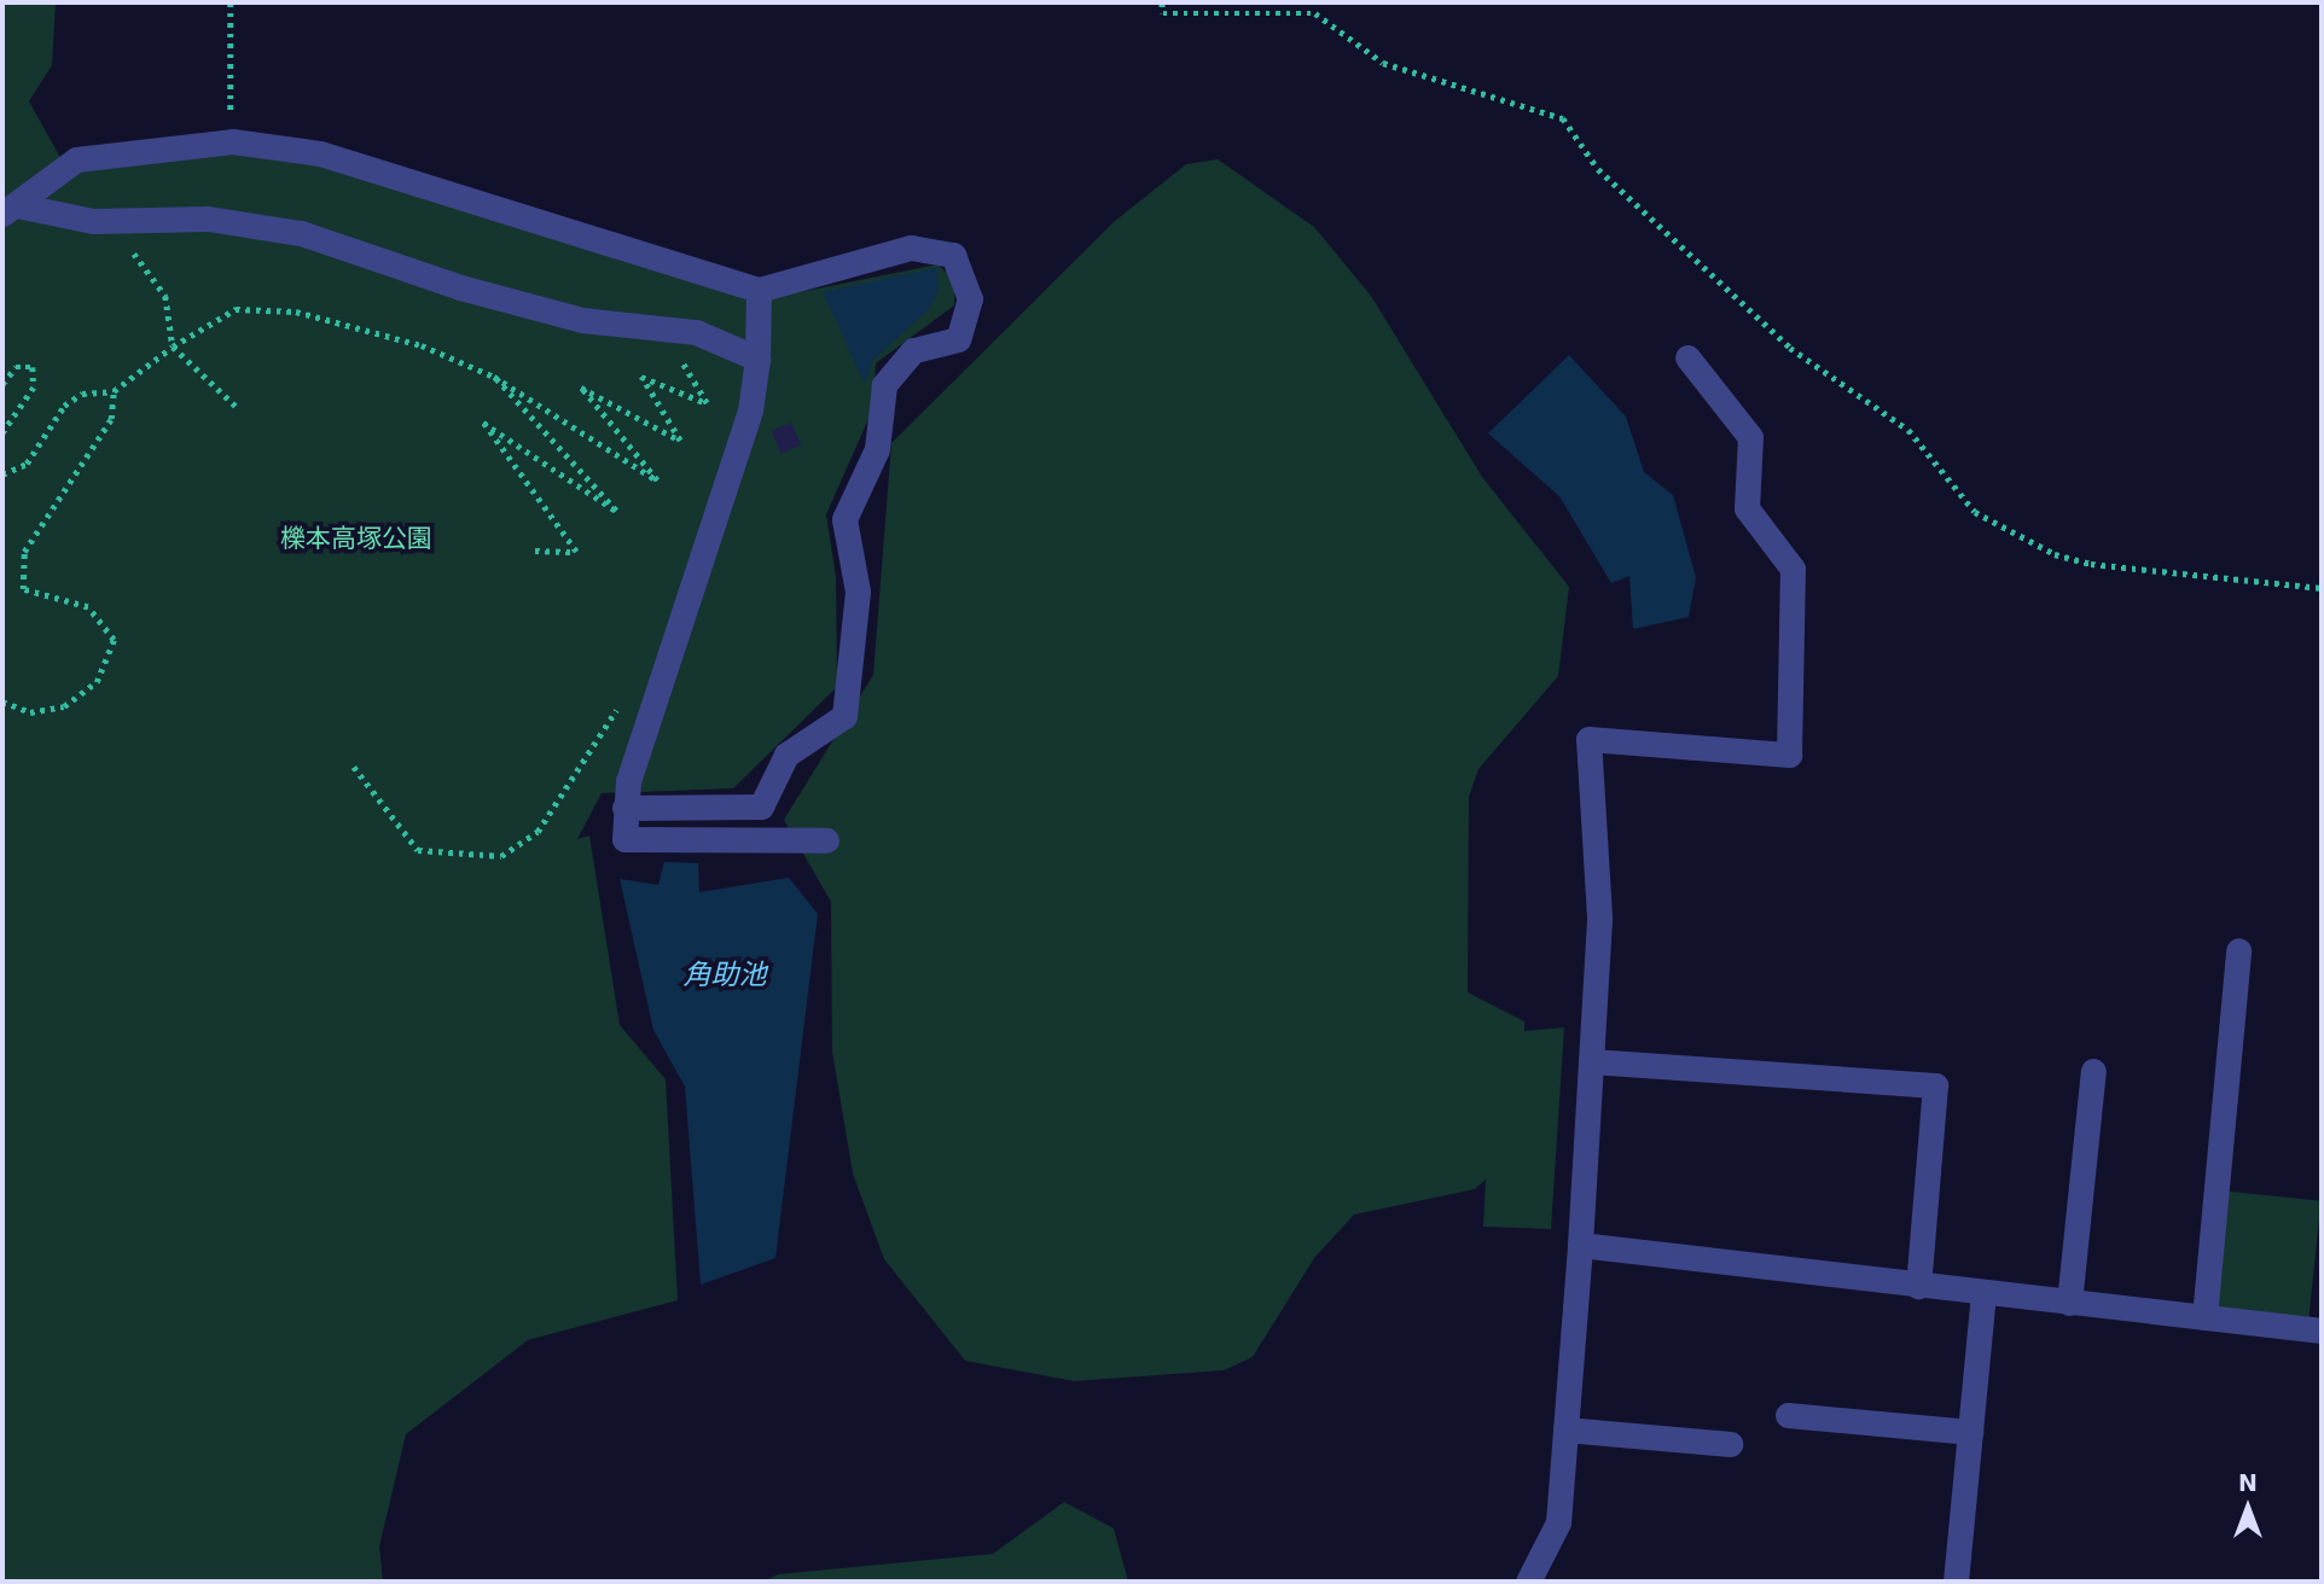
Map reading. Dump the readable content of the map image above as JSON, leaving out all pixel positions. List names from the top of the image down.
{
  "water": ["角助池"],
  "parks": ["櫟本高塚公園"],
  "north": "top"
}
